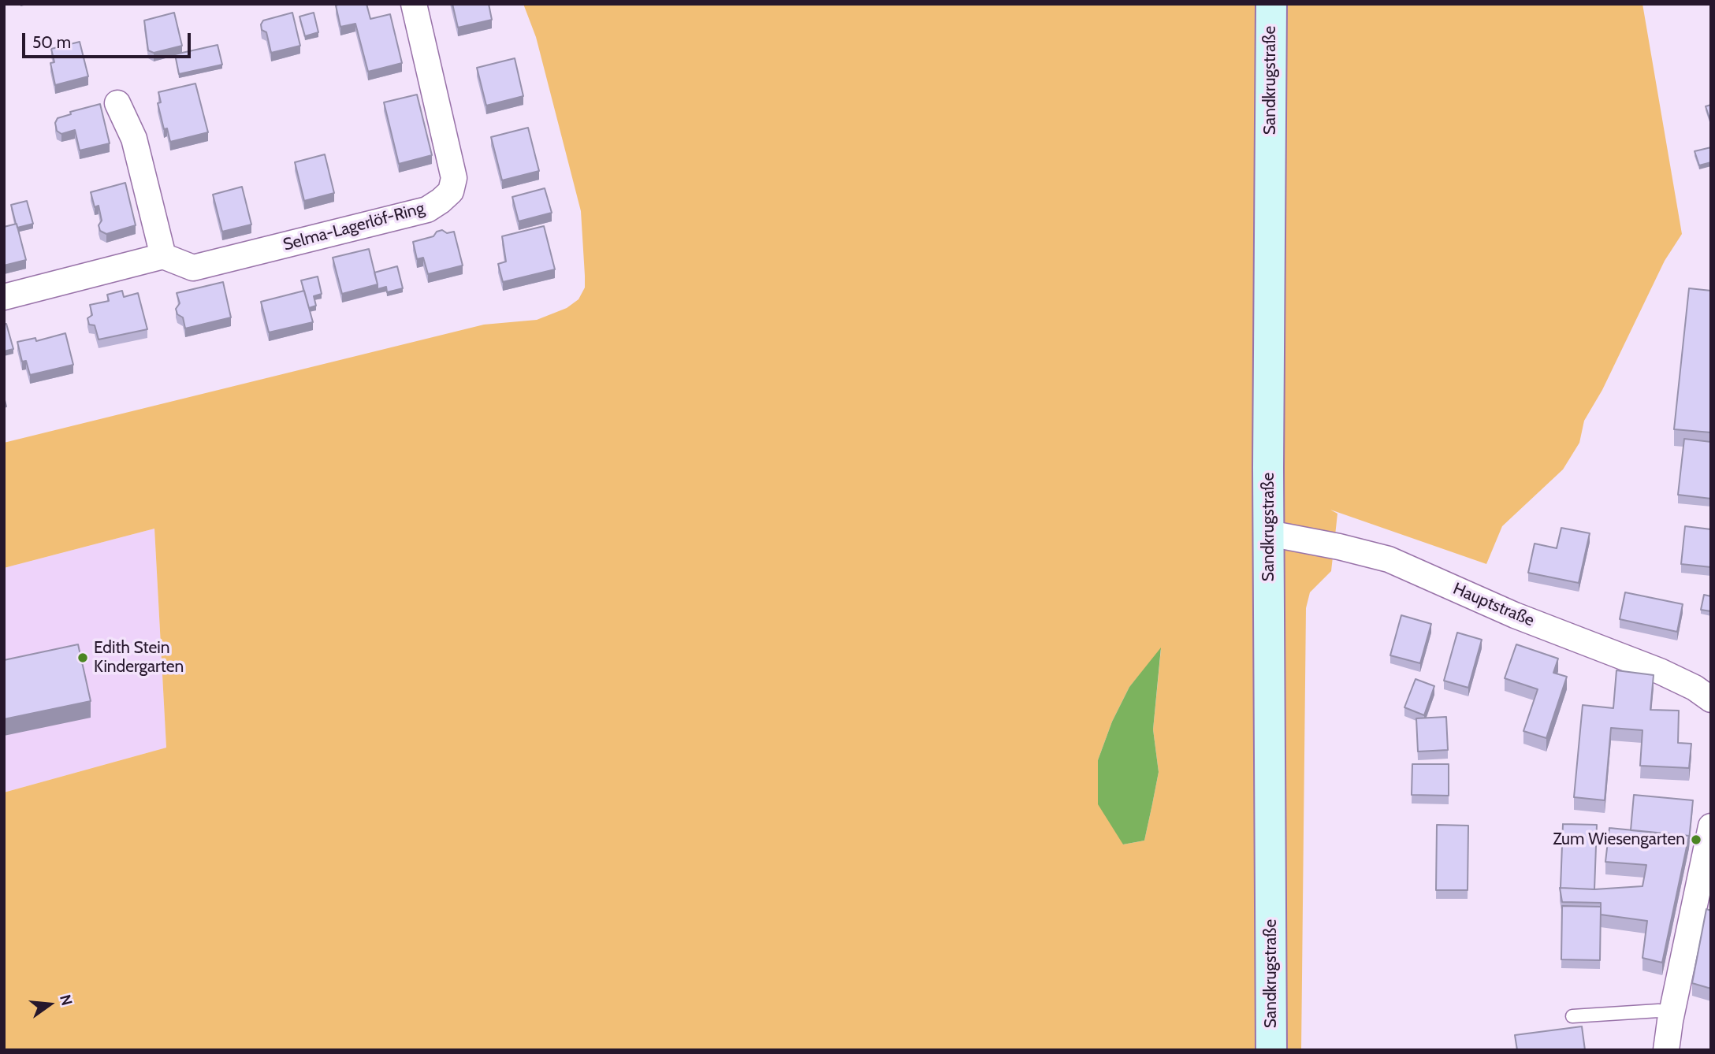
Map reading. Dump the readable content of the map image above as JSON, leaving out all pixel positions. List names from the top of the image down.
{
  "streets": {
    "street": ["Sandkrugstraße", "Selma-Lagerlöf-Ring", "Hauptstraße"]
  },
  "crossings": [
    ["Sandkrugstraße", "Hauptstraße"]
  ],
  "places": ["Edith Stein Kindergarten", "Zum Wiesengarten"],
  "scale_bar": "50 m",
  "north": "right"
}
